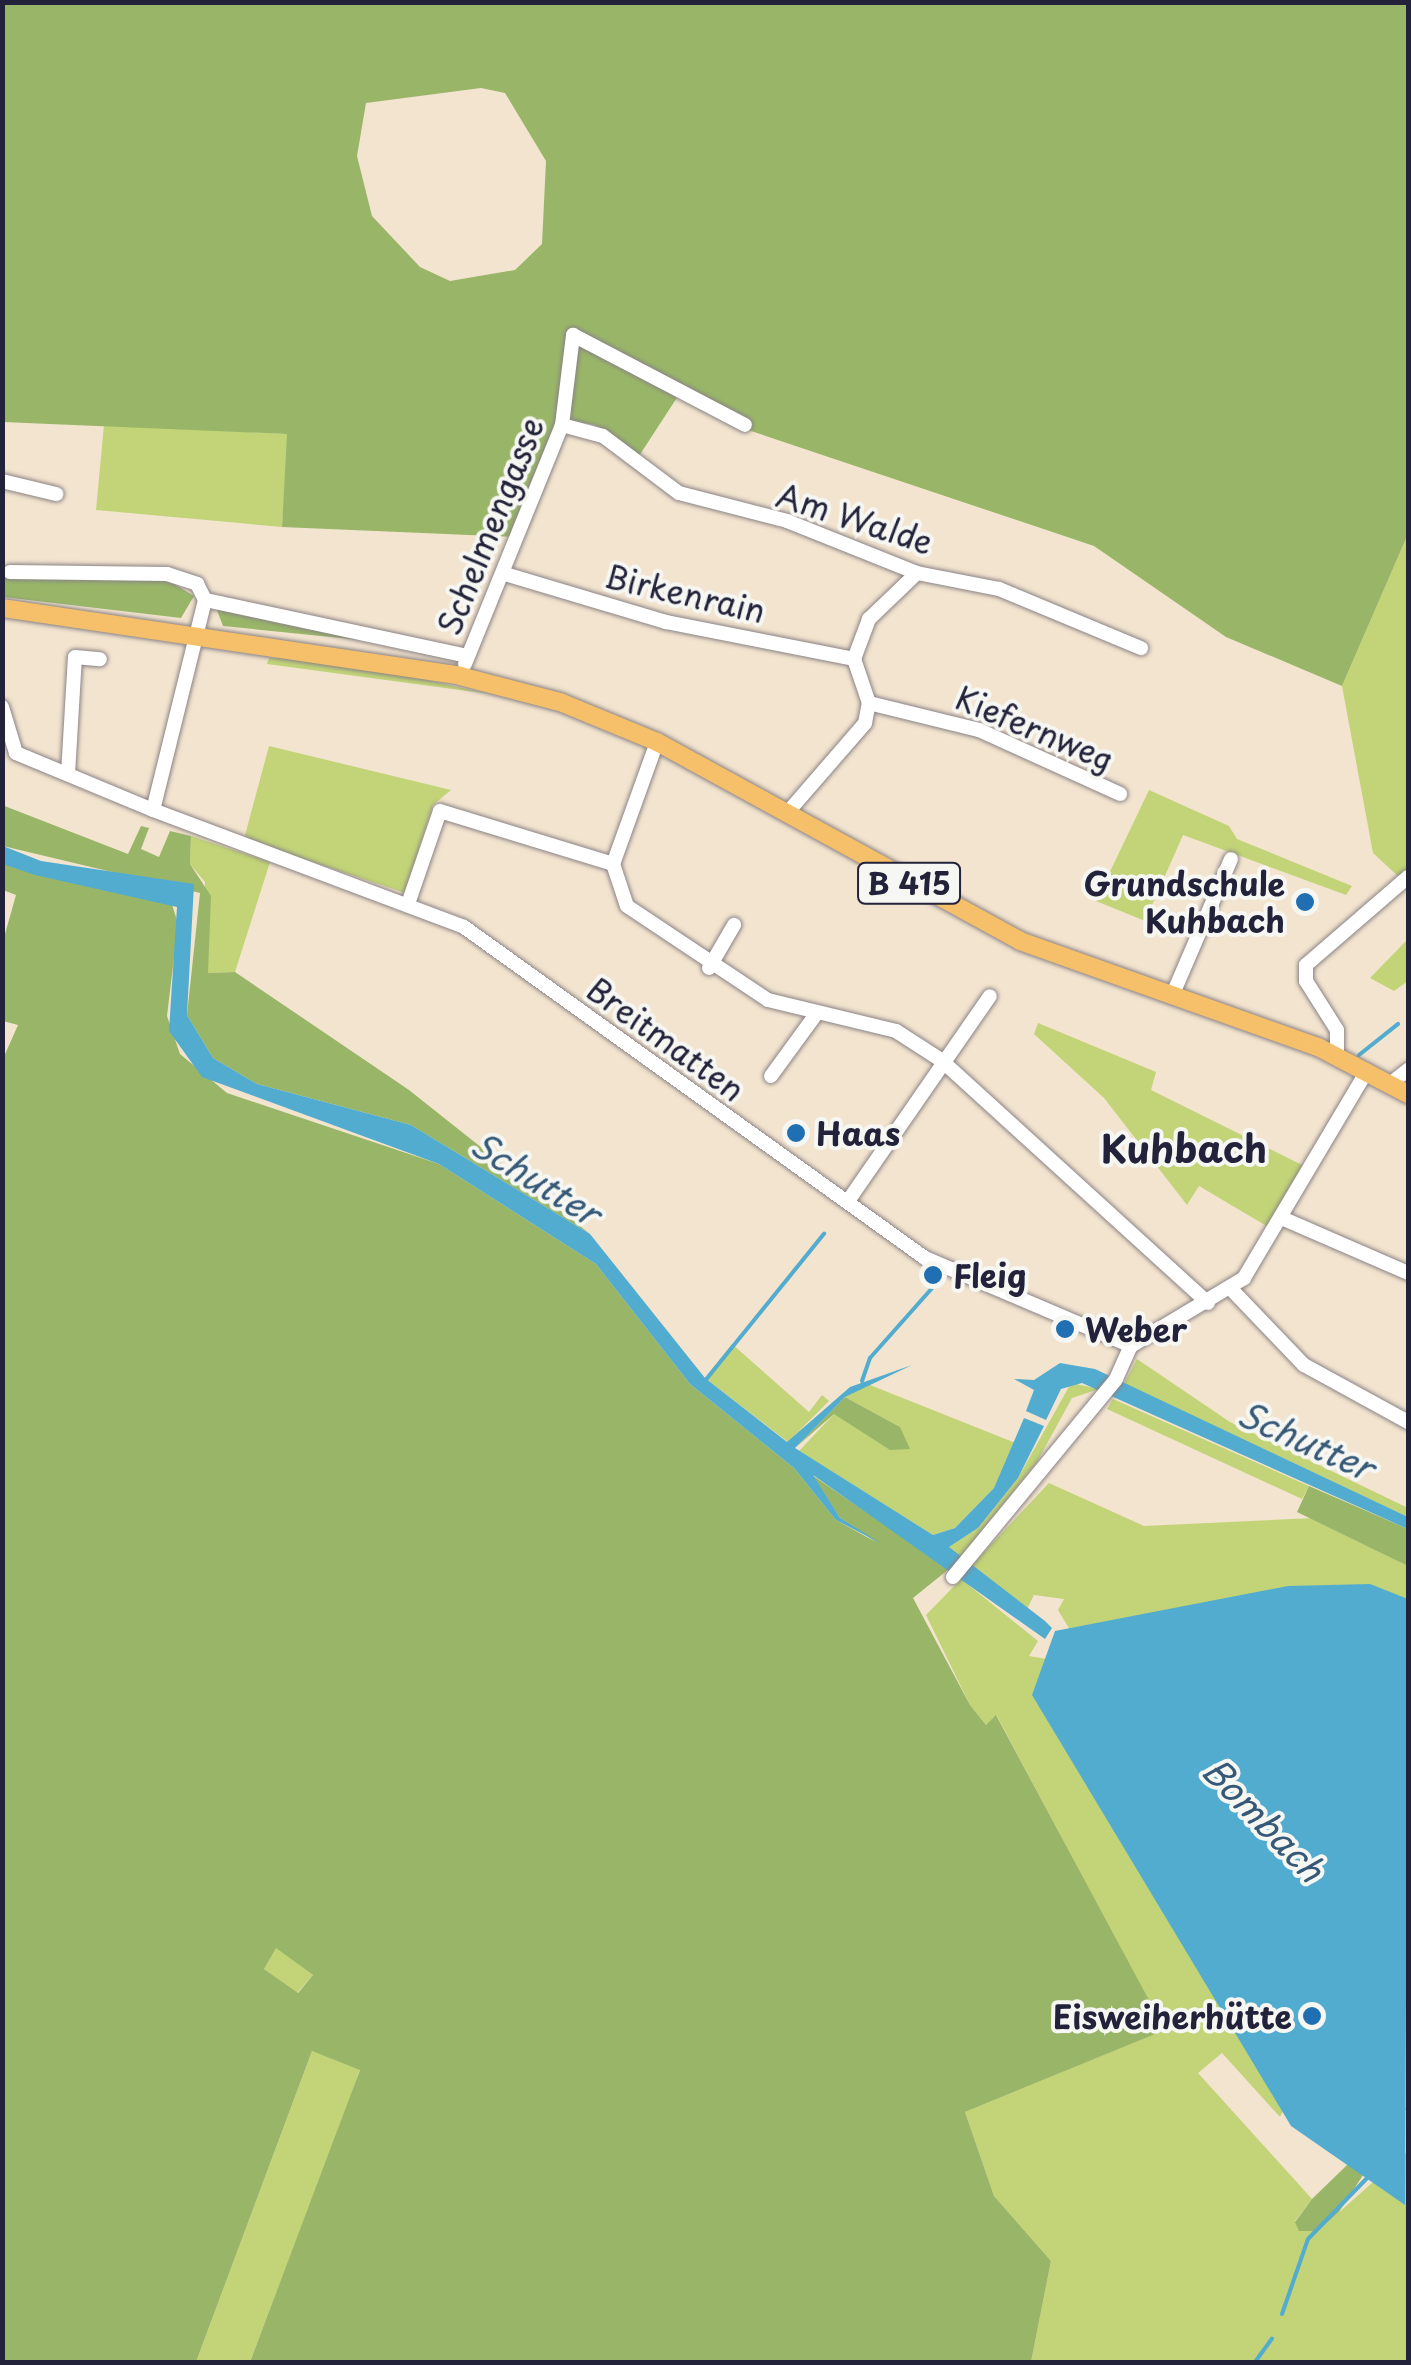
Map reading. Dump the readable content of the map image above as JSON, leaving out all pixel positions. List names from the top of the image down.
{
  "streets": {
    "main road": ["B 415"],
    "street": [
      "Am Walde",
      "Schelmengasse",
      "Birkenrain",
      "Kiefernweg",
      "Breitmatten"
    ]
  },
  "crossings": [
    ["Am Walde", "Schelmengasse"],
    ["Schelmengasse", "Birkenrain"],
    ["Schelmengasse", "B 415"]
  ],
  "districts": ["Kuhbach"],
  "water": ["Schutter", "Bombach"],
  "places": [
    "Grundschule Kuhbach",
    "Haas",
    "Fleig",
    "Weber",
    "Eisweiherhütte"
  ]
}
